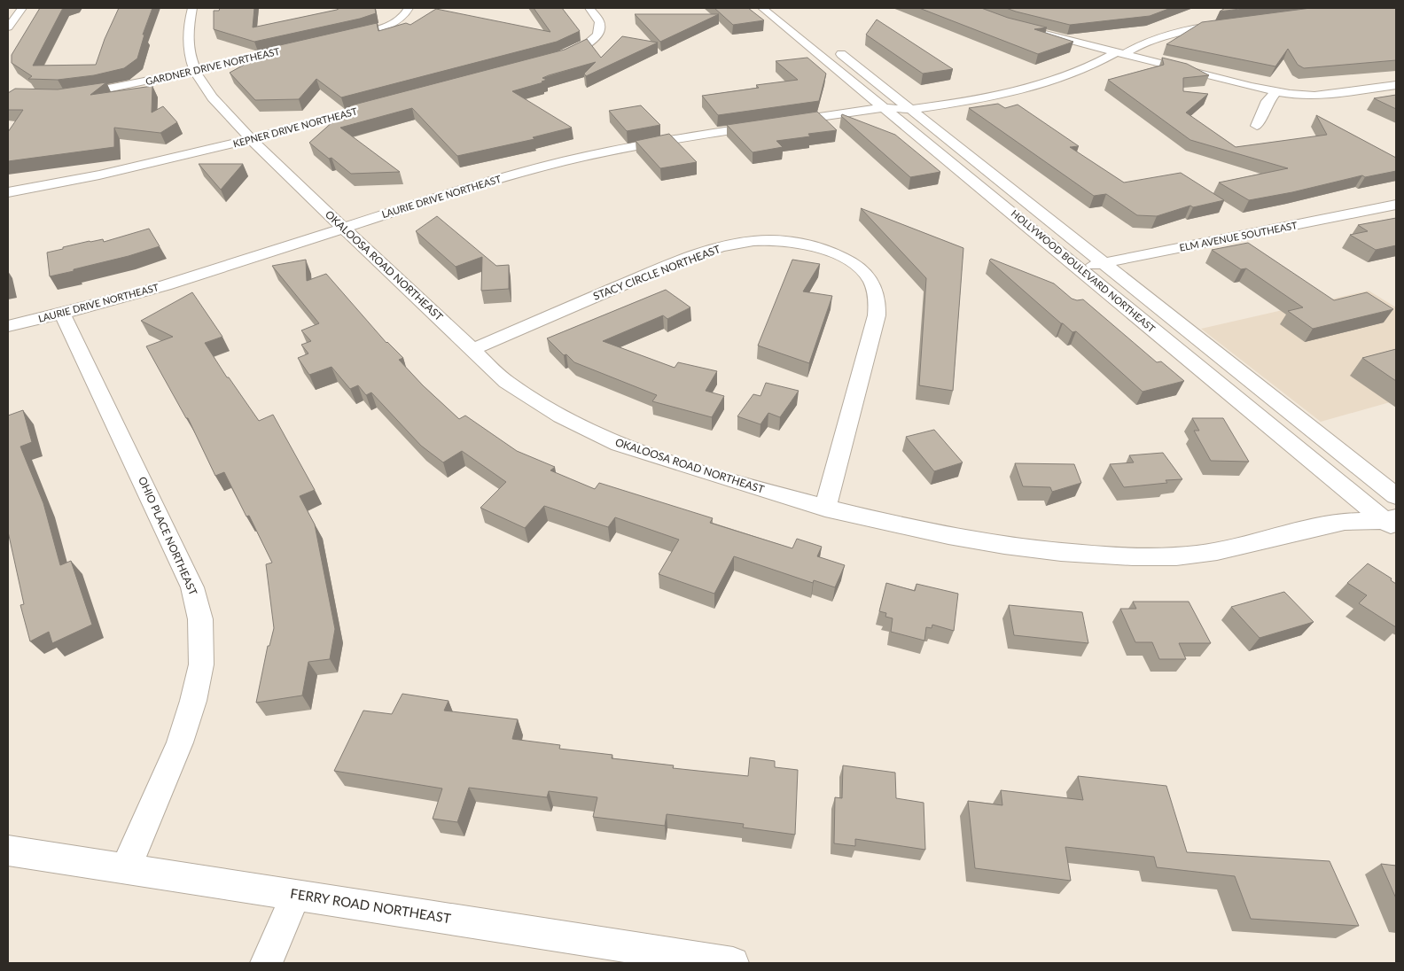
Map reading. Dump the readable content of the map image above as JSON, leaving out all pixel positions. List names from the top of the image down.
{
  "streets": {
    "street": [
      "GARDNER DRIVE NORTHEAST",
      "KEPNER DRIVE NORTHEAST",
      "LAURIE DRIVE NORTHEAST",
      "ELM AVENUE SOUTHEAST",
      "OKALOOSA ROAD NORTHEAST",
      "HOLLYWOOD BOULEVARD NORTHEAST",
      "STACY CIRCLE NORTHEAST",
      "OHIO PLACE NORTHEAST",
      "FERRY ROAD NORTHEAST"
    ]
  },
  "crossings": [
    ["GARDNER DRIVE NORTHEAST", "OKALOOSA ROAD NORTHEAST"],
    ["KEPNER DRIVE NORTHEAST", "OKALOOSA ROAD NORTHEAST"],
    ["LAURIE DRIVE NORTHEAST", "OKALOOSA ROAD NORTHEAST"],
    ["LAURIE DRIVE NORTHEAST", "OHIO PLACE NORTHEAST"],
    ["ELM AVENUE SOUTHEAST", "HOLLYWOOD BOULEVARD NORTHEAST"],
    ["OKALOOSA ROAD NORTHEAST", "HOLLYWOOD BOULEVARD NORTHEAST"],
    ["OKALOOSA ROAD NORTHEAST", "STACY CIRCLE NORTHEAST"],
    ["OHIO PLACE NORTHEAST", "FERRY ROAD NORTHEAST"]
  ]
}
